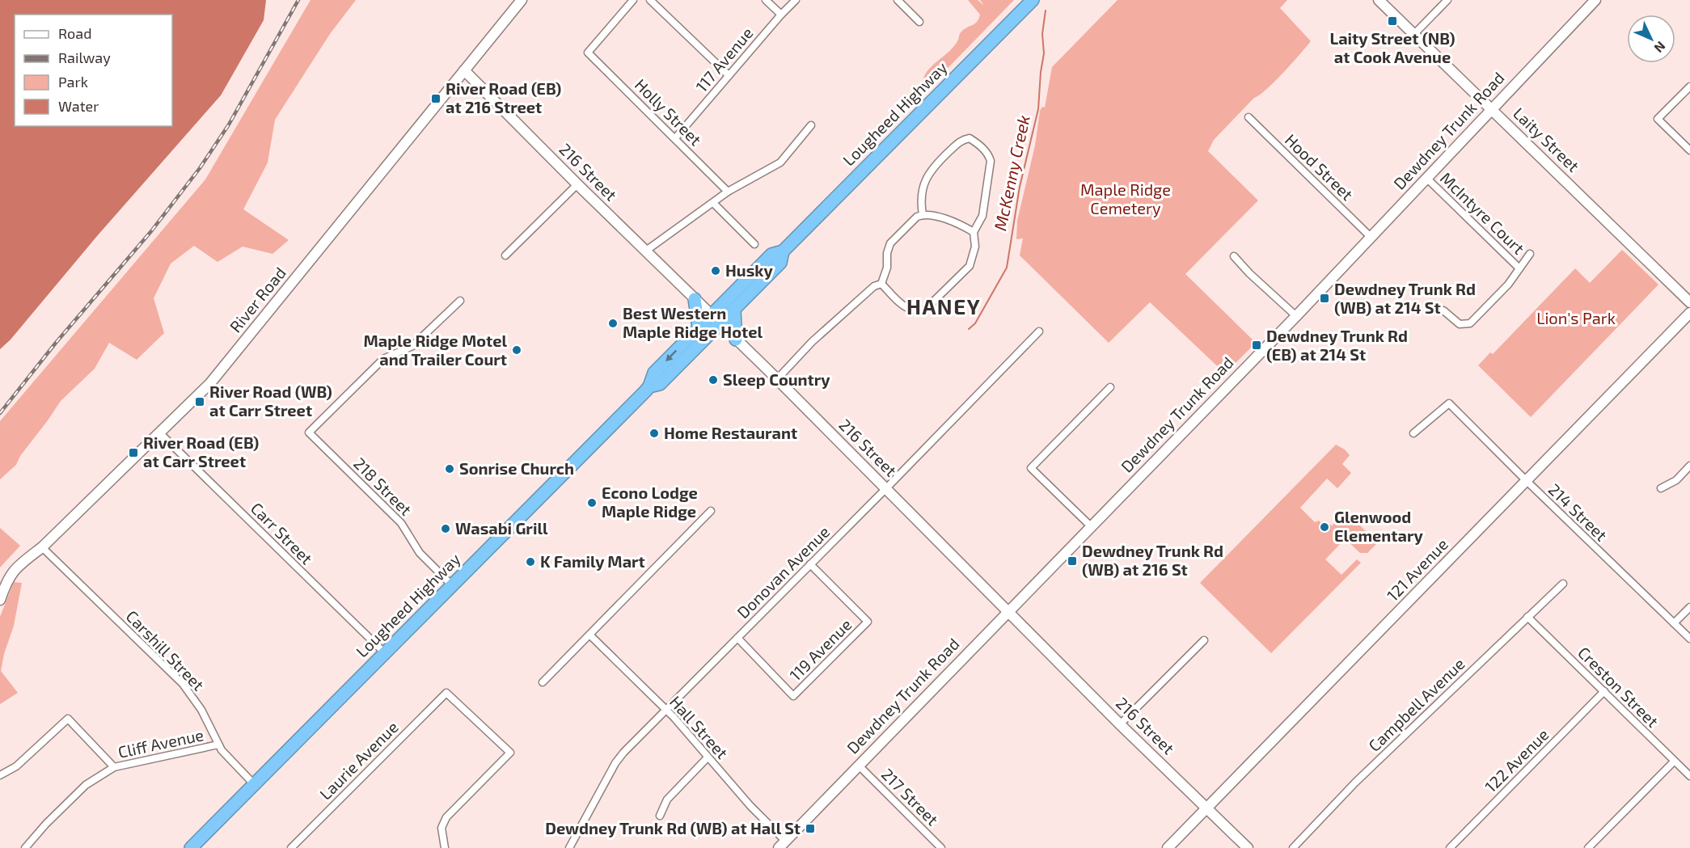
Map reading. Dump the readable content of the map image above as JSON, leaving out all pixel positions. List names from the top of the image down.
{
  "streets": {
    "highway": ["Lougheed Highway"],
    "street": [
      "117 Avenue",
      "Holly Street",
      "Dewdney Trunk Road",
      "Laity Street",
      "Hood Street",
      "216 Street",
      "McIntyre Court",
      "River Road",
      "218 Street",
      "214 Street",
      "Carr Street",
      "121 Avenue",
      "Donovan Avenue",
      "119 Avenue",
      "Carshill Street",
      "Creston Street",
      "Campbell Avenue",
      "Hall Street",
      "Cliff Avenue",
      "Laurie Avenue",
      "122 Avenue",
      "217 Street"
    ]
  },
  "crossings": [
    ["117 Avenue", "Holly Street"],
    ["Lougheed Highway", "216 Street"],
    ["Lougheed Highway", "218 Street"],
    ["Lougheed Highway", "Carr Street"],
    ["Lougheed Highway", "Carshill Street"],
    ["Dewdney Trunk Road", "Laity Street"],
    ["Dewdney Trunk Road", "Hood Street"],
    ["Dewdney Trunk Road", "216 Street"],
    ["Dewdney Trunk Road", "McIntyre Court"],
    ["Dewdney Trunk Road", "Hall Street"],
    ["Dewdney Trunk Road", "217 Street"],
    ["216 Street", "River Road"],
    ["216 Street", "121 Avenue"],
    ["216 Street", "Donovan Avenue"],
    ["River Road", "Carr Street"],
    ["River Road", "Carshill Street"],
    ["214 Street", "121 Avenue"],
    ["Donovan Avenue", "119 Avenue"],
    ["Donovan Avenue", "Hall Street"],
    ["Carshill Street", "Cliff Avenue"],
    ["Creston Street", "Campbell Avenue"],
    ["Creston Street", "122 Avenue"]
  ],
  "districts": ["HANEY"],
  "water": ["McKenny Creek"],
  "parks": ["Maple Ridge Cemetery", "Lion's Park"],
  "places": {
    "transit": [
      "Laity Street (NB) at Cook Avenue",
      "River Road (EB) at 216 Street",
      "Dewdney Trunk Rd (WB) at 214 St",
      "Dewdney Trunk Rd (EB) at 214 St",
      "River Road (WB) at Carr Street",
      "River Road (EB) at Carr Street",
      "Dewdney Trunk Rd (WB) at 216 St",
      "Dewdney Trunk Rd (WB) at Hall St"
    ],
    "other": [
      "Husky",
      "Best Western Maple Ridge Hotel",
      "Maple Ridge Motel and Trailer Court",
      "Sleep Country",
      "Home Restaurant",
      "Sonrise Church",
      "Econo Lodge Maple Ridge",
      "Glenwood Elementary",
      "Wasabi Grill",
      "K Family Mart"
    ]
  },
  "legend": [
    "Road",
    "Railway",
    "Park",
    "Water"
  ],
  "north": "bottom right"
}
